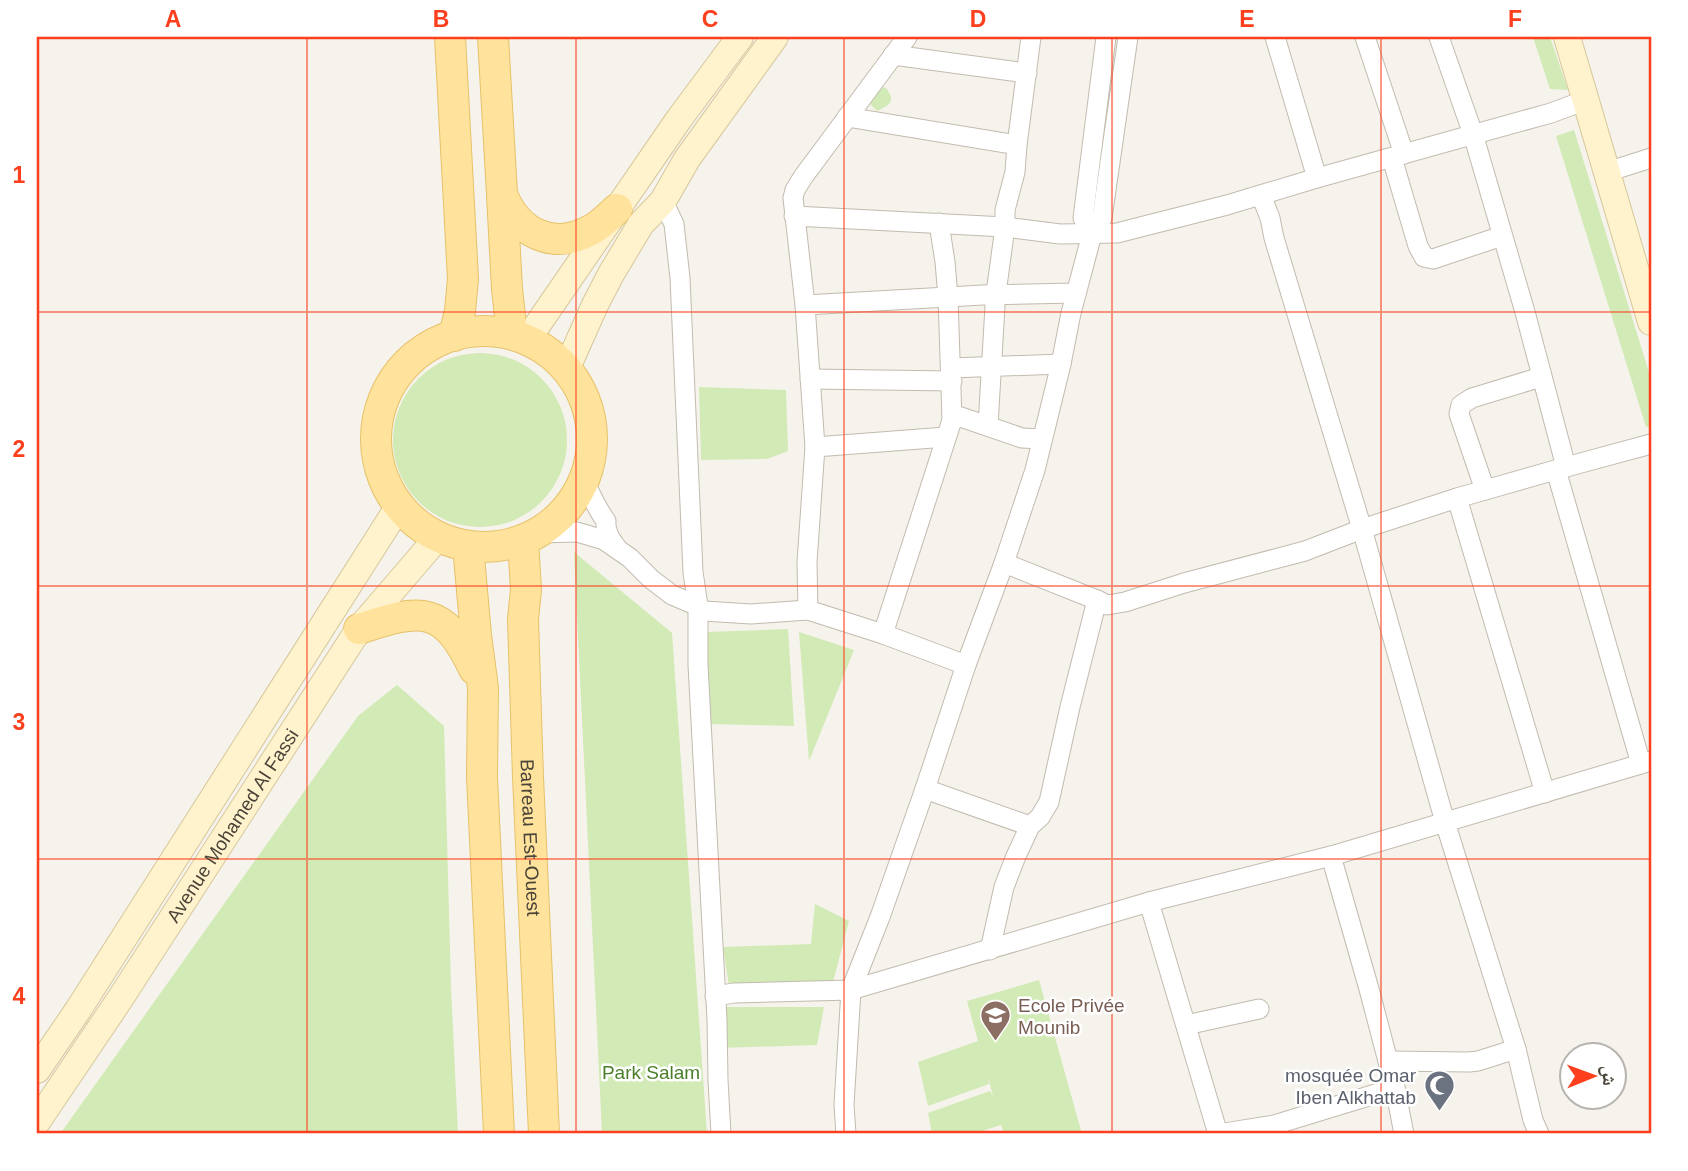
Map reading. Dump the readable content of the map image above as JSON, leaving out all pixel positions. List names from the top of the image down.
{
  "streets": {
    "main road": ["Barreau Est-Ouest"],
    "street": ["Avenue Mohamed Al Fassi"]
  },
  "crossings": [
    ["Avenue Mohamed Al Fassi", "Barreau Est-Ouest"]
  ],
  "parks": ["Park Salam"],
  "places": {
    "school or university": ["Ecole Privée Mounib"],
    "mosque": ["mosquée Omar Iben Alkhattab"]
  },
  "north": "right",
  "grid": {
    "columns": [
      "A",
      "B",
      "C",
      "D",
      "E",
      "F"
    ],
    "rows": [
      "1",
      "2",
      "3",
      "4"
    ]
  }
}
